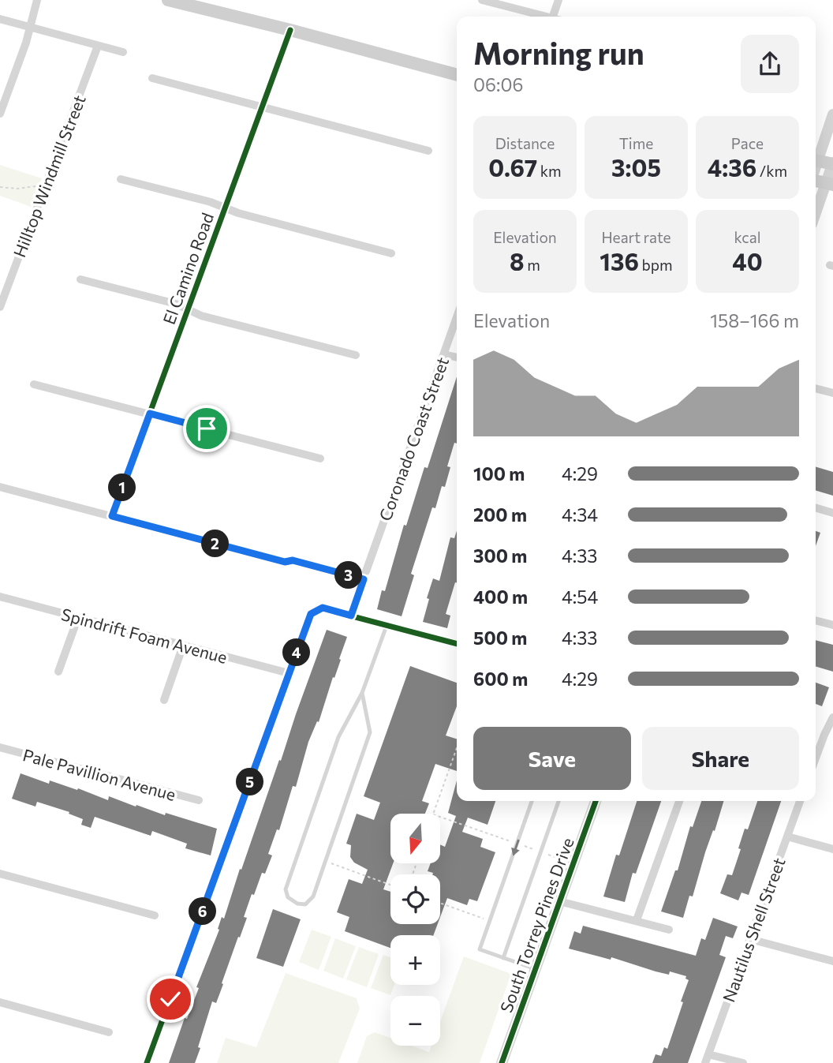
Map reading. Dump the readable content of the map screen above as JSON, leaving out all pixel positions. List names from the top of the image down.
{
  "streets": {
    "street": [
      "Hilltop Windmill Street",
      "El Camino Road",
      "Coronado Coast Street",
      "Spindrift Foam Avenue",
      "Pale Pavillion Avenue",
      "South Torrey Pines Drive",
      "Nautilus Shell Street"
    ]
  },
  "north": "bottom",
  "page": {
    "heading": ["Morning run", "06:06"],
    "stats": [
      ["Distance", "0.67 km"],
      ["Time", "3:05"],
      ["Pace", "4:36 /km"],
      ["Elevation", "8 m"],
      ["Heart rate", "136 bpm"],
      ["kcal", "40"]
    ],
    "chart": ["Elevation", "158–166 m"],
    "list": [
      {
        "name": "100 m",
        "note": "4:29"
      },
      {
        "name": "200 m",
        "note": "4:34"
      },
      {
        "name": "300 m",
        "note": "4:33"
      },
      {
        "name": "400 m",
        "note": "4:54"
      },
      {
        "name": "500 m",
        "note": "4:33"
      },
      {
        "name": "600 m",
        "note": "4:29"
      }
    ],
    "pins": [
      "1",
      "2",
      "3",
      "4",
      "5",
      "6"
    ],
    "buttons": ["Save", "Share"],
    "map_buttons": ["+", "−"]
  }
}
